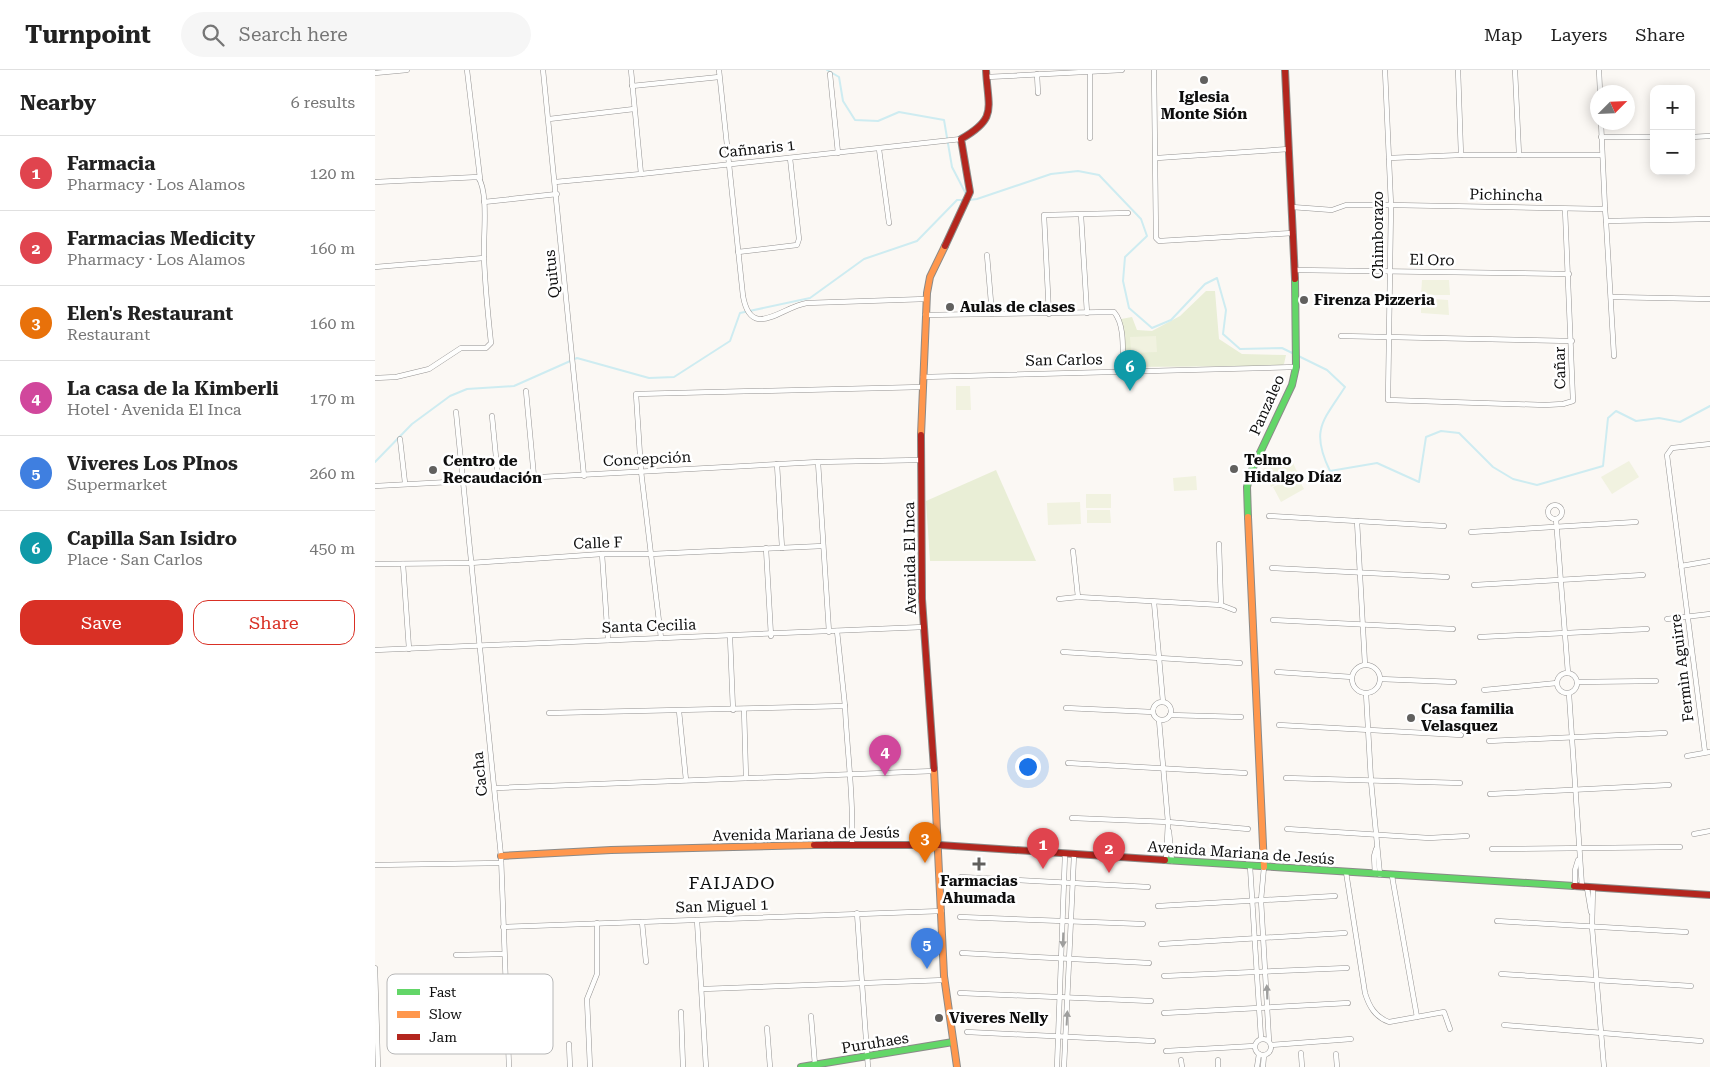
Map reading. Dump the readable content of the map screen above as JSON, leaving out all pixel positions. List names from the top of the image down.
{
  "streets": {
    "street": [
      "Cañnaris 1",
      "Pichincha",
      "Chimborazo",
      "El Oro",
      "Quitus",
      "San Carlos",
      "Cañar",
      "Panzaleo",
      "Concepción",
      "Calle F",
      "Avenida El Inca",
      "Santa Cecilia",
      "Fermìn Aguirre",
      "Cacha",
      "Avenida Mariana de Jesús",
      "San Miguel 1",
      "Puruhaes"
    ]
  },
  "crossings": [
    ["Cañnaris 1", "Quitus"],
    ["Cañnaris 1", "Avenida El Inca"],
    ["Pichincha", "Chimborazo"],
    ["Pichincha", "Cañar"],
    ["Pichincha", "Panzaleo"],
    ["Chimborazo", "El Oro"],
    ["Chimborazo", "Cañar"],
    ["El Oro", "Cañar"],
    ["El Oro", "Panzaleo"],
    ["Quitus", "Concepción"],
    ["San Carlos", "Panzaleo"],
    ["San Carlos", "Avenida El Inca"],
    ["Panzaleo", "Avenida Mariana de Jesús"],
    ["Concepción", "Avenida El Inca"],
    ["Concepción", "Cacha"],
    ["Calle F", "Cacha"],
    ["Avenida El Inca", "Santa Cecilia"],
    ["Avenida El Inca", "Avenida Mariana de Jesús"],
    ["Avenida El Inca", "San Miguel 1"],
    ["Avenida El Inca", "Puruhaes"],
    ["Santa Cecilia", "Cacha"],
    ["Cacha", "Avenida Mariana de Jesús"],
    ["Cacha", "San Miguel 1"]
  ],
  "districts": ["FAIJADO"],
  "places": {
    "other": [
      "Iglesia Monte Sión",
      "Firenza Pizzeria",
      "Aulas de clases",
      "Telmo Hidalgo Díaz",
      "Centro de Recaudación",
      "Casa familia Velasquez",
      "Viveres Nelly"
    ],
    "health": ["Farmacias Ahumada"]
  },
  "legend": ["Fast", "Slow", "Jam"],
  "north": "top right",
  "page": {
    "header": "Turnpoint",
    "search": "Search here",
    "nav": ["Map", "Layers", "Share"],
    "heading": ["Nearby", "6 results"],
    "map_buttons": ["+", "−"],
    "list": [
      {
        "mark": "1",
        "name": "Farmacia",
        "note": "Pharmacy · Los Alamos",
        "value": "120 m"
      },
      {
        "mark": "2",
        "name": "Farmacias Medicity",
        "note": "Pharmacy · Los Alamos",
        "value": "160 m"
      },
      {
        "mark": "3",
        "name": "Elen's Restaurant",
        "note": "Restaurant",
        "value": "160 m"
      },
      {
        "mark": "4",
        "name": "La casa de la Kimberli",
        "note": "Hotel · Avenida El Inca",
        "value": "170 m"
      },
      {
        "mark": "5",
        "name": "Viveres Los PInos",
        "note": "Supermarket",
        "value": "260 m"
      },
      {
        "mark": "6",
        "name": "Capilla San Isidro",
        "note": "Place · San Carlos",
        "value": "450 m"
      }
    ],
    "pins": [
      "6",
      "4",
      "3",
      "1",
      "2",
      "5"
    ],
    "buttons": ["Save", "Share"]
  }
}
